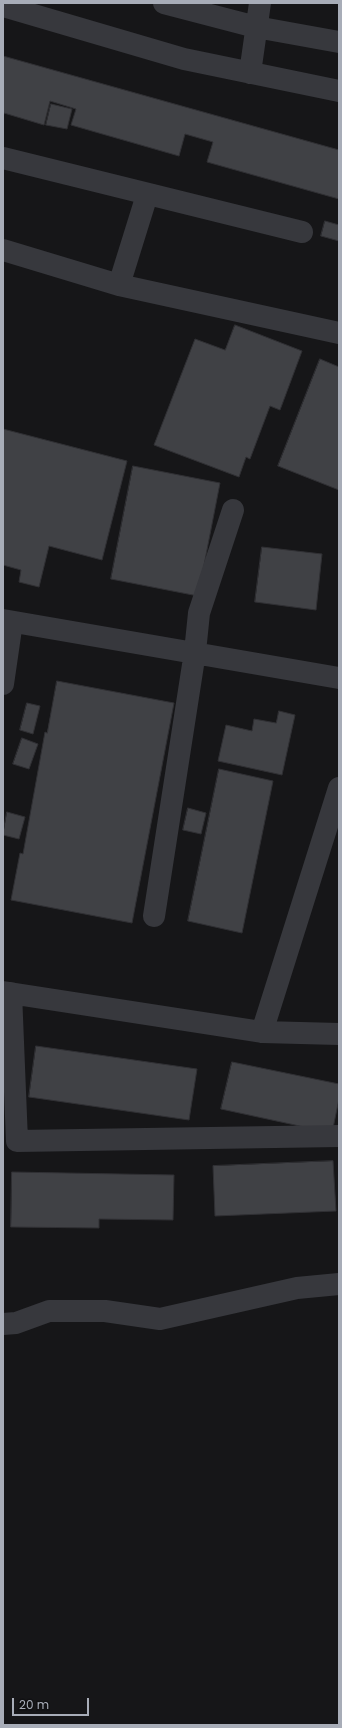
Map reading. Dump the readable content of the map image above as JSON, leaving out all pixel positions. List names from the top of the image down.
{
  "scale_bar": "20 m"
}
